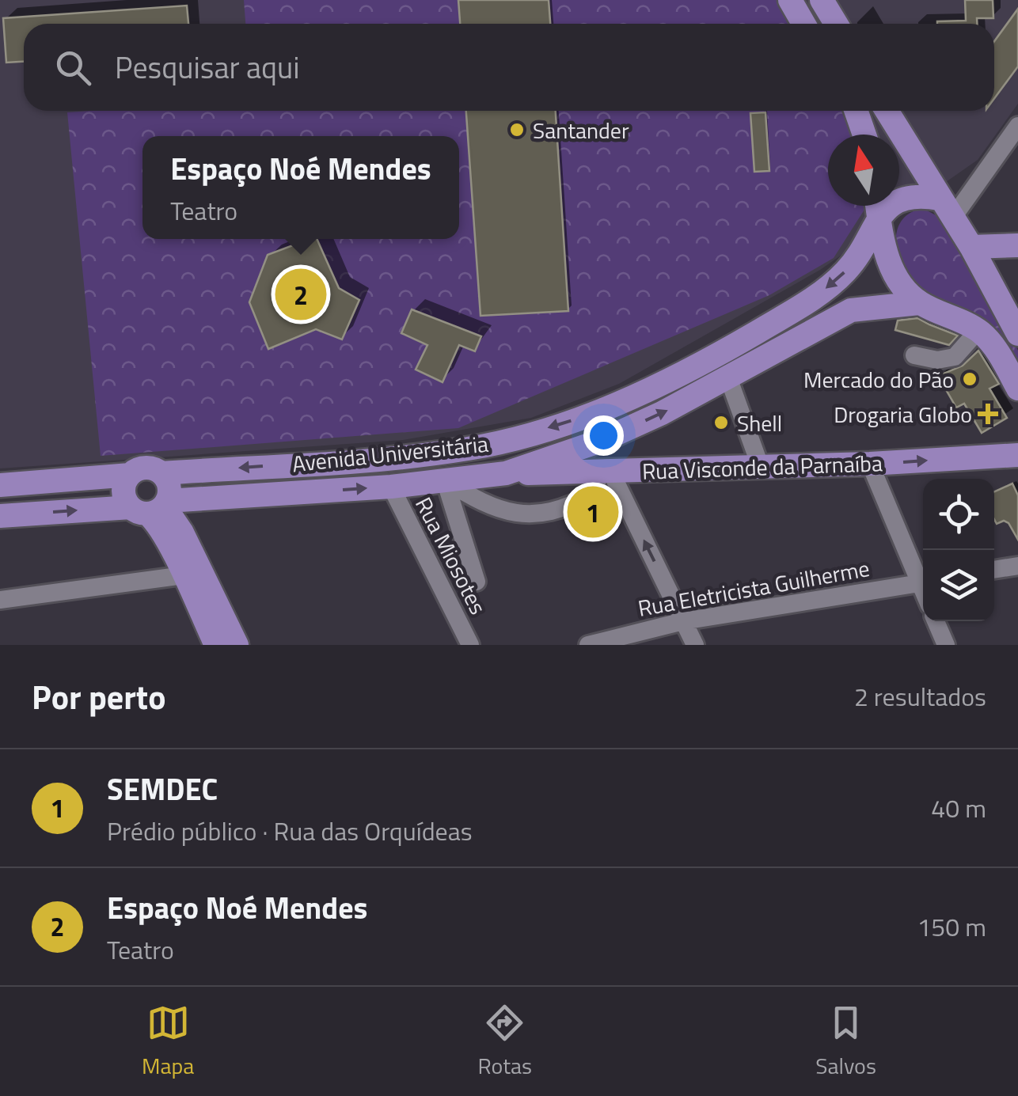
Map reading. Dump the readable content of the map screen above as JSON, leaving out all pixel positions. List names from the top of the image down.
{
  "streets": {
    "main road": ["Avenida Universitária", "Rua Visconde da Parnaíba"],
    "street": ["Rua Miosotes", "Rua Eletricista Guilherme"]
  },
  "crossings": [
    ["Avenida Universitária", "Rua Visconde da Parnaíba"],
    ["Avenida Universitária", "Rua Miosotes"]
  ],
  "places": {
    "other": ["Santander", "Mercado do Pão", "Shell"],
    "health": ["Drogaria Globo"]
  },
  "north": "top",
  "page": {
    "search": "Pesquisar aqui",
    "popup": ["Espaço Noé Mendes", "Teatro"],
    "pins": ["2", "1"],
    "heading": ["Por perto", "2 resultados"],
    "list": [
      {
        "mark": "1",
        "name": "SEMDEC",
        "note": "Prédio público · Rua das Orquídeas",
        "value": "40 m"
      },
      {
        "mark": "2",
        "name": "Espaço Noé Mendes",
        "note": "Teatro",
        "value": "150 m"
      }
    ],
    "nav": ["Mapa", "Rotas", "Salvos"]
  }
}
